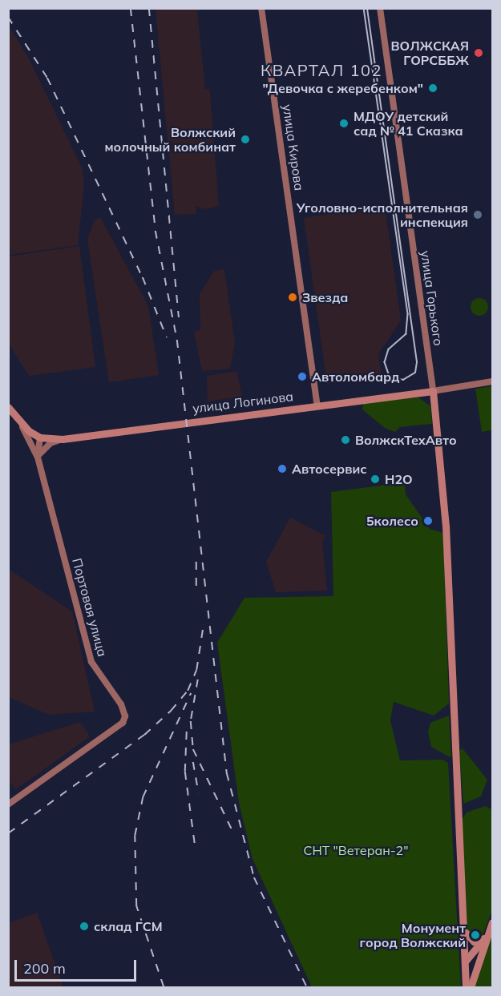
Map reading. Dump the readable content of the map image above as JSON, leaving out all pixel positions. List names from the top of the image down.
{
  "streets": {
    "main road": ["улица Логинова"],
    "street": ["улица Кирова", "улица Горького", "Портовая улица"]
  },
  "crossings": [
    ["улица Кирова", "улица Логинова"],
    ["улица Горького", "улица Логинова"],
    ["улица Логинова", "Портовая улица"]
  ],
  "districts": ["КВАРТАЛ 102"],
  "parks": ["СНТ \"Ветеран-2\""],
  "places": [
    "ВОЛЖСКАЯ ГОРСББЖ",
    "\"Девочка с жеребенком\"",
    "МДОУ детский сад № 41 Сказка",
    "Волжский молочный комбинат",
    "Уголовно-исполнительная инспекция",
    "Звезда",
    "Автоломбард",
    "ВолжскТехАвто",
    "Автосервис",
    "H2O",
    "5колесо",
    "склад ГСМ",
    "Монумент город Волжский"
  ],
  "scale_bar": "200 m"
}
